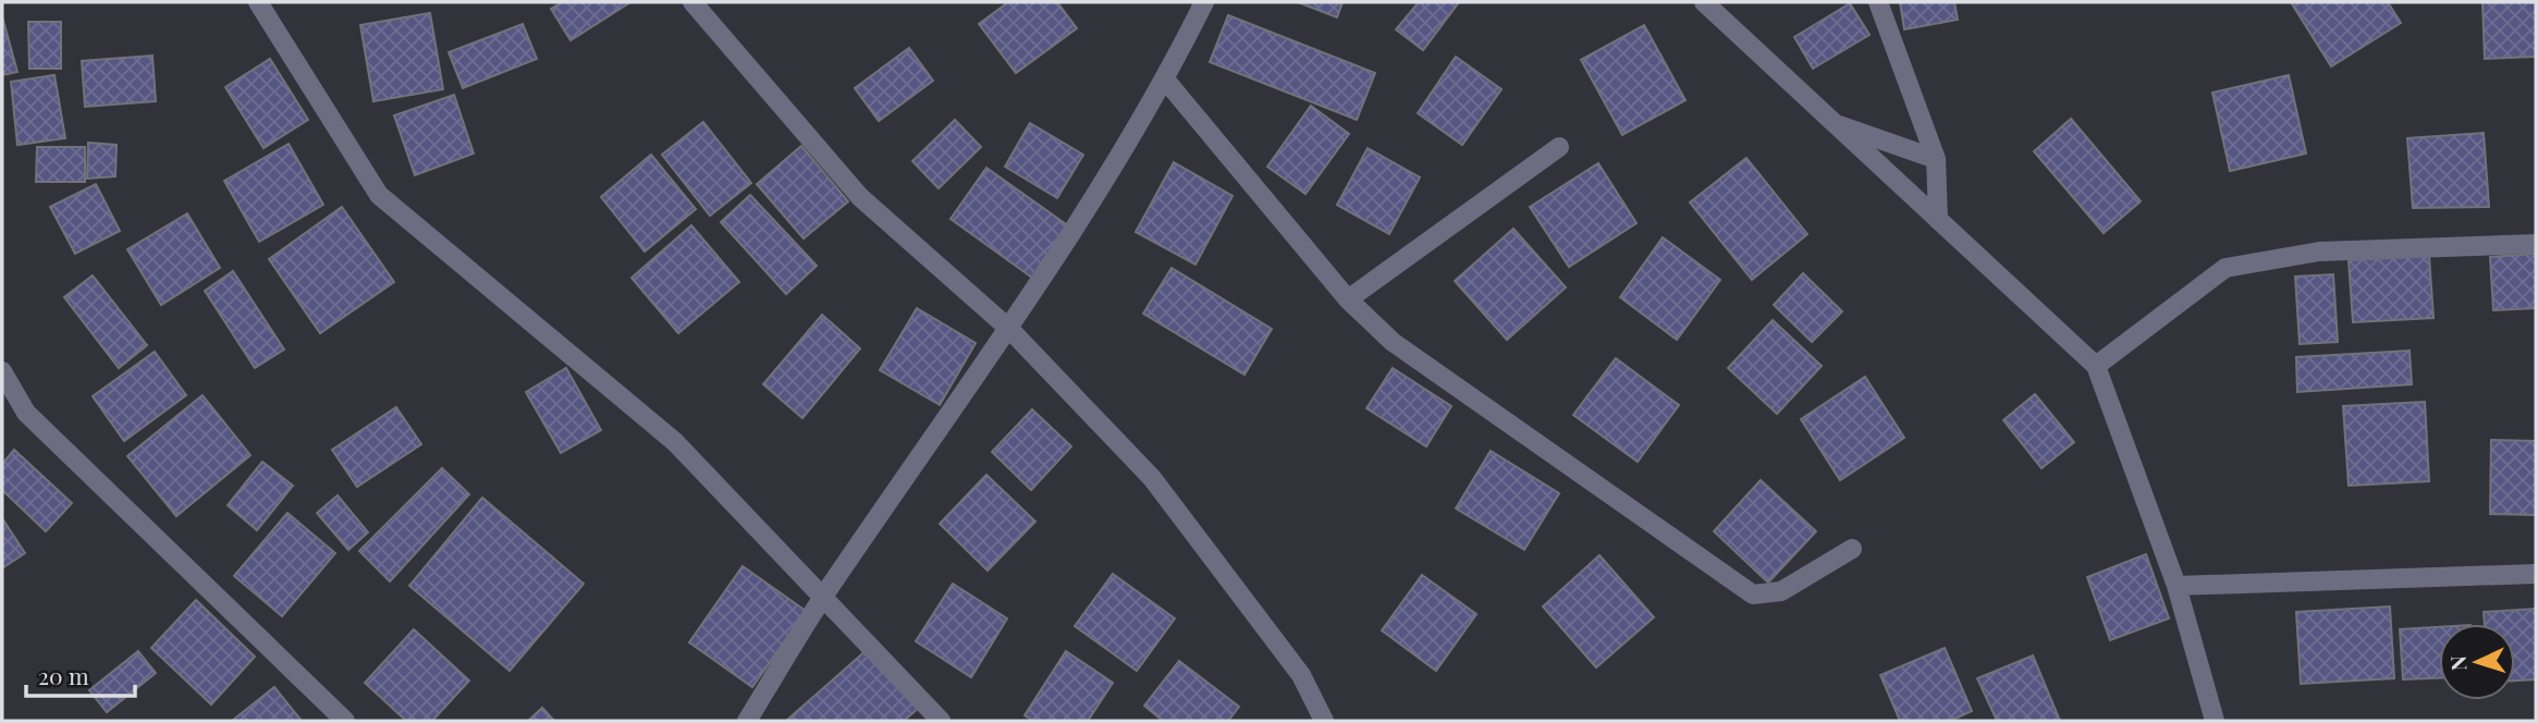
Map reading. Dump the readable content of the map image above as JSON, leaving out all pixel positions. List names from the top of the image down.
{
  "scale_bar": "20 m",
  "north": "left"
}
